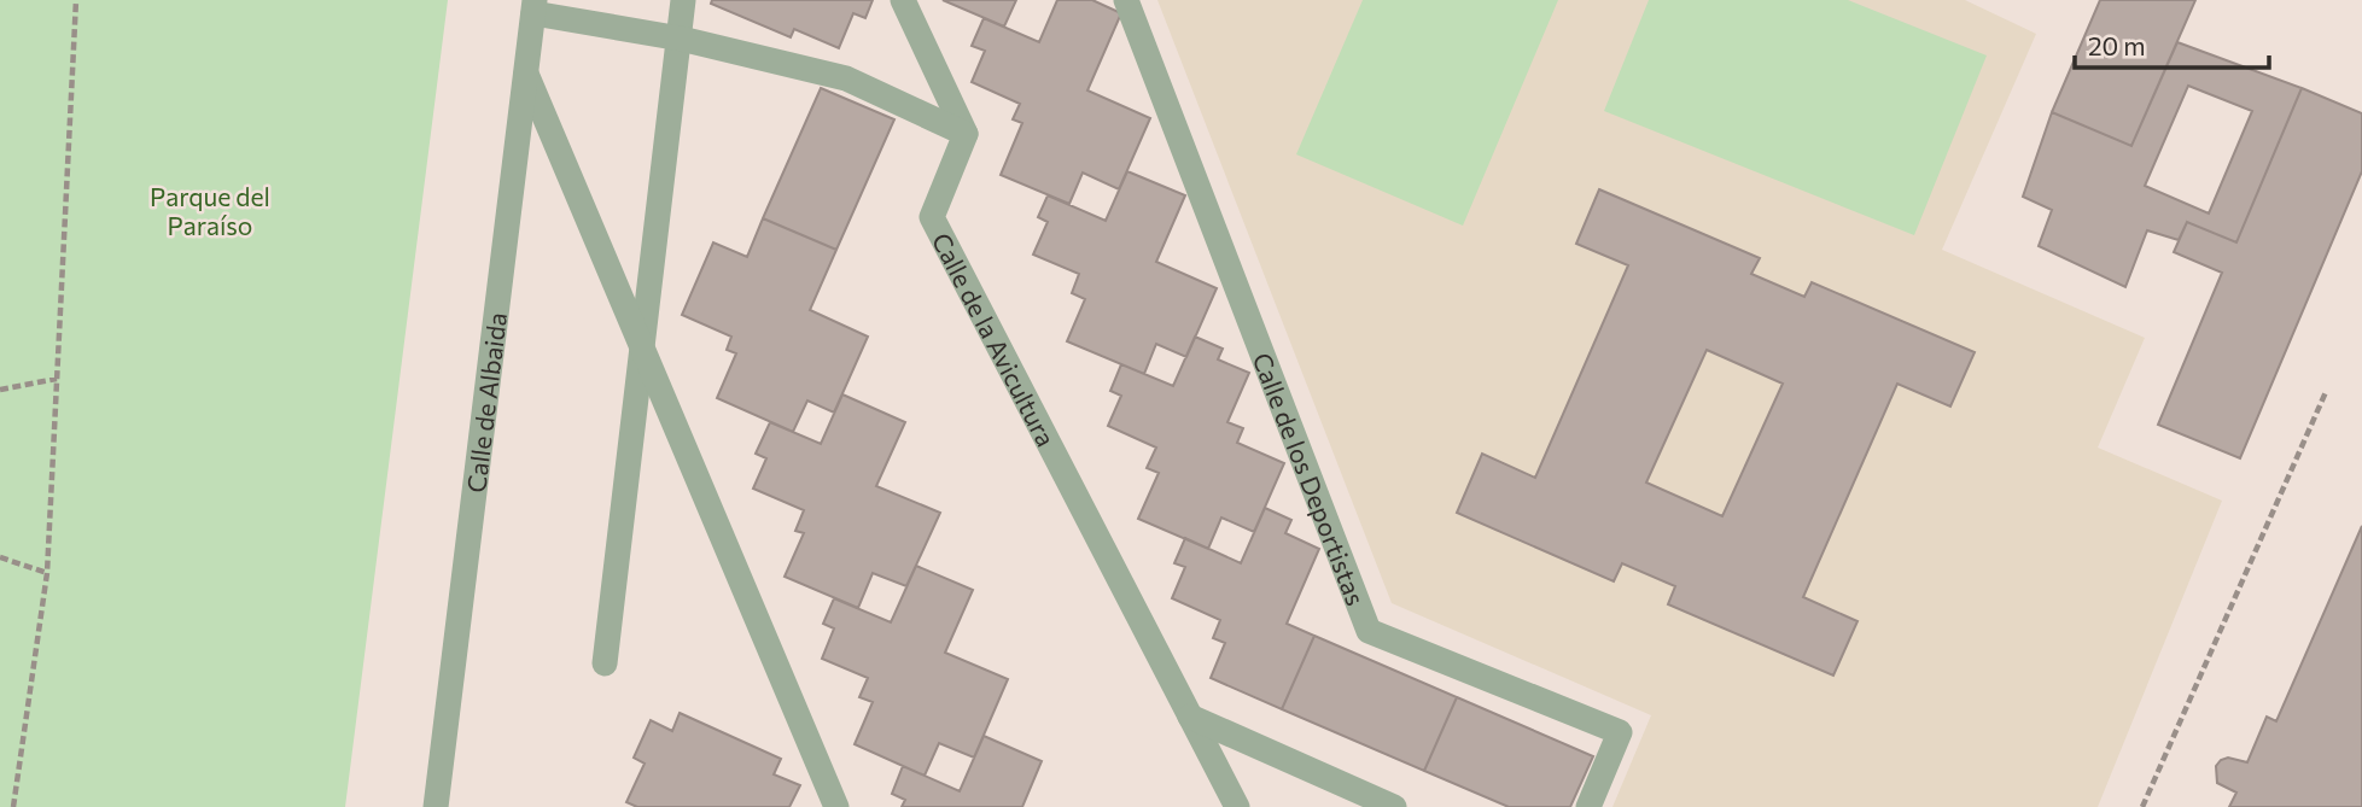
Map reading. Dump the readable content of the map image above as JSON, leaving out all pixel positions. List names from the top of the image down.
{
  "streets": {
    "street": ["Calle de la Avicultura", "Calle de Albaida", "Calle de los Deportistas"]
  },
  "parks": ["Parque del Paraíso"],
  "scale_bar": "20 m"
}
